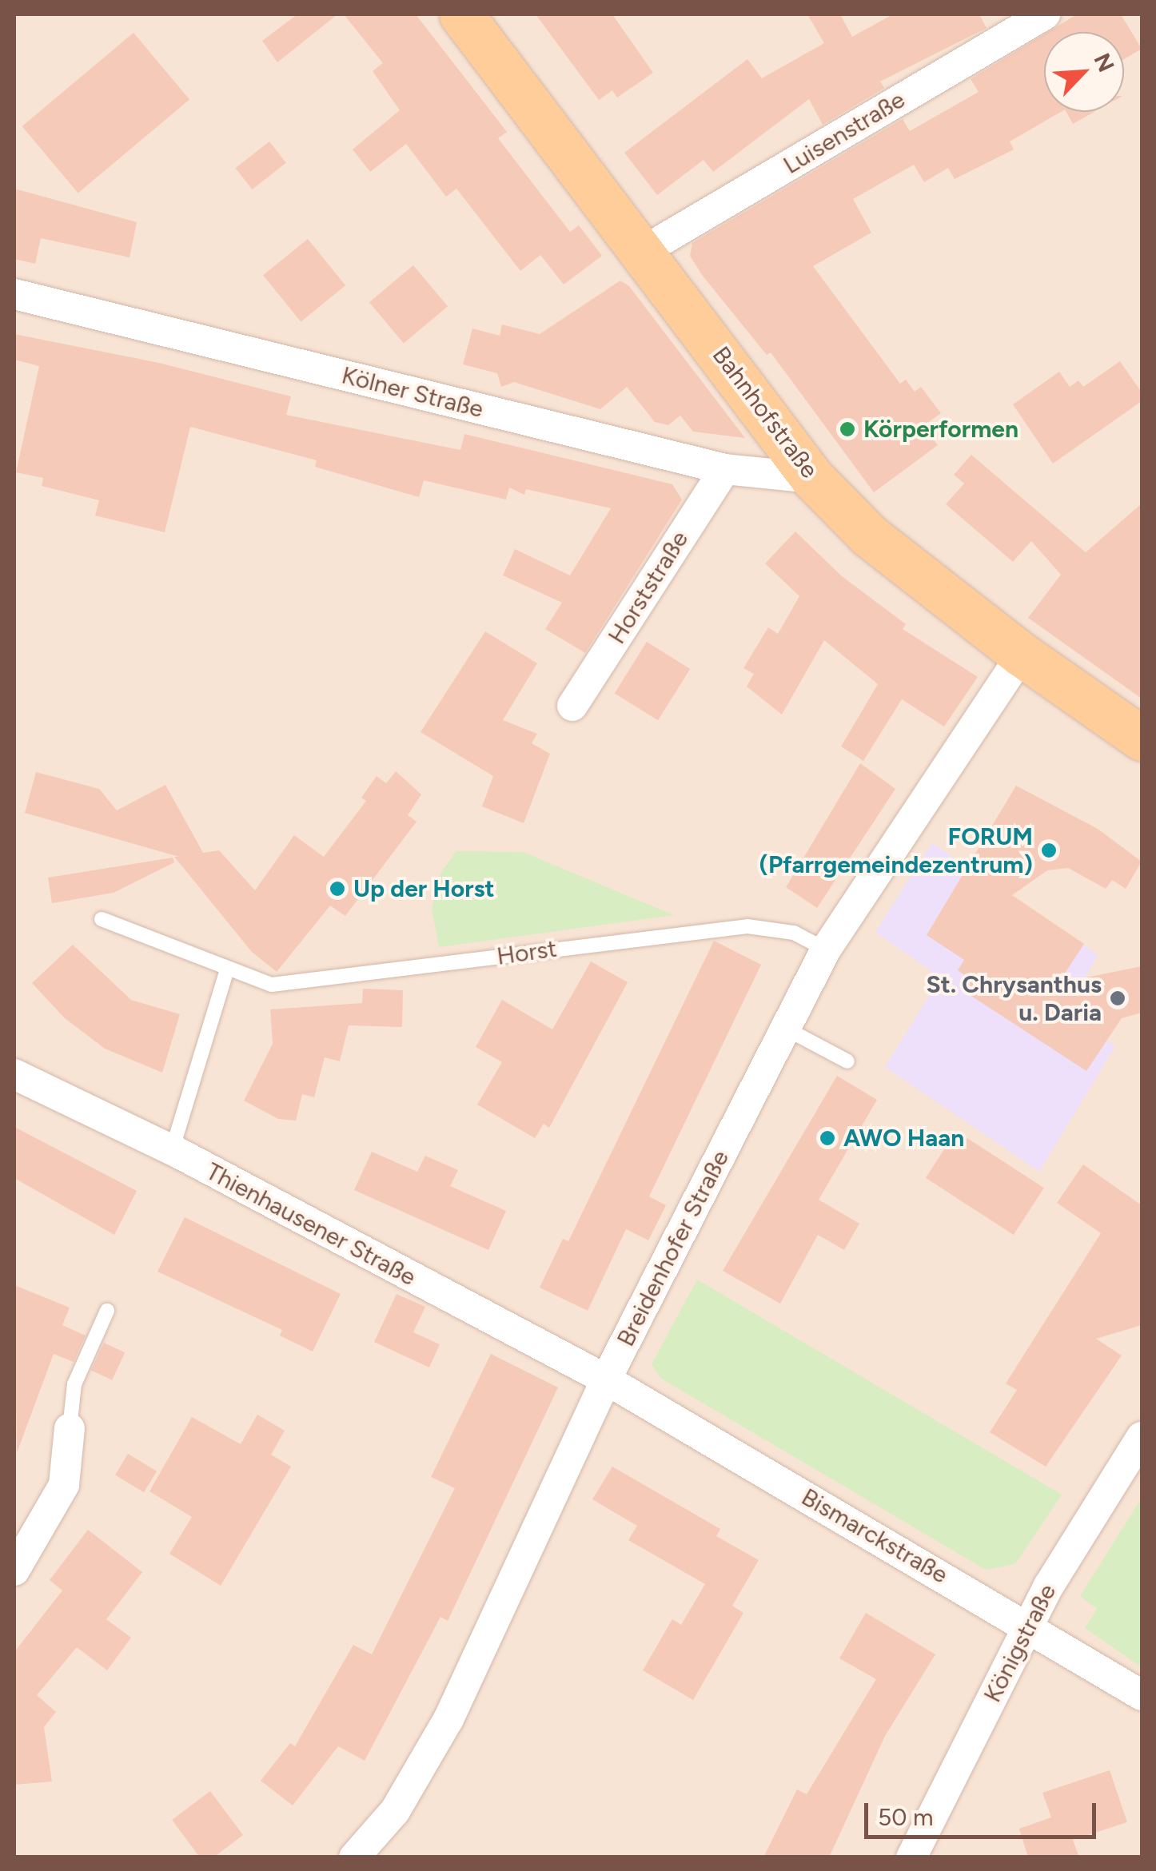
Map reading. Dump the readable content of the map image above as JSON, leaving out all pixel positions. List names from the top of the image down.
{
  "streets": {
    "main road": ["Bahnhofstraße"],
    "street": [
      "Luisenstraße",
      "Kölner Straße",
      "Horststraße",
      "Thienhausener Straße",
      "Breidenhofer Straße",
      "Bismarckstraße",
      "Königstraße"
    ],
    "lane": ["Horst"]
  },
  "crossings": [
    ["Luisenstraße", "Bahnhofstraße"],
    ["Kölner Straße", "Bahnhofstraße"],
    ["Kölner Straße", "Horststraße"],
    ["Bahnhofstraße", "Breidenhofer Straße"],
    ["Horst", "Breidenhofer Straße"],
    ["Thienhausener Straße", "Breidenhofer Straße"],
    ["Thienhausener Straße", "Bismarckstraße"],
    ["Breidenhofer Straße", "Bismarckstraße"],
    ["Bismarckstraße", "Königstraße"]
  ],
  "places": [
    "Körperformen",
    "FORUM (Pfarrgemeindezentrum)",
    "Up der Horst",
    "St. Chrysanthus u. Daria",
    "AWO Haan"
  ],
  "scale_bar": "50 m",
  "north": "top right"
}
